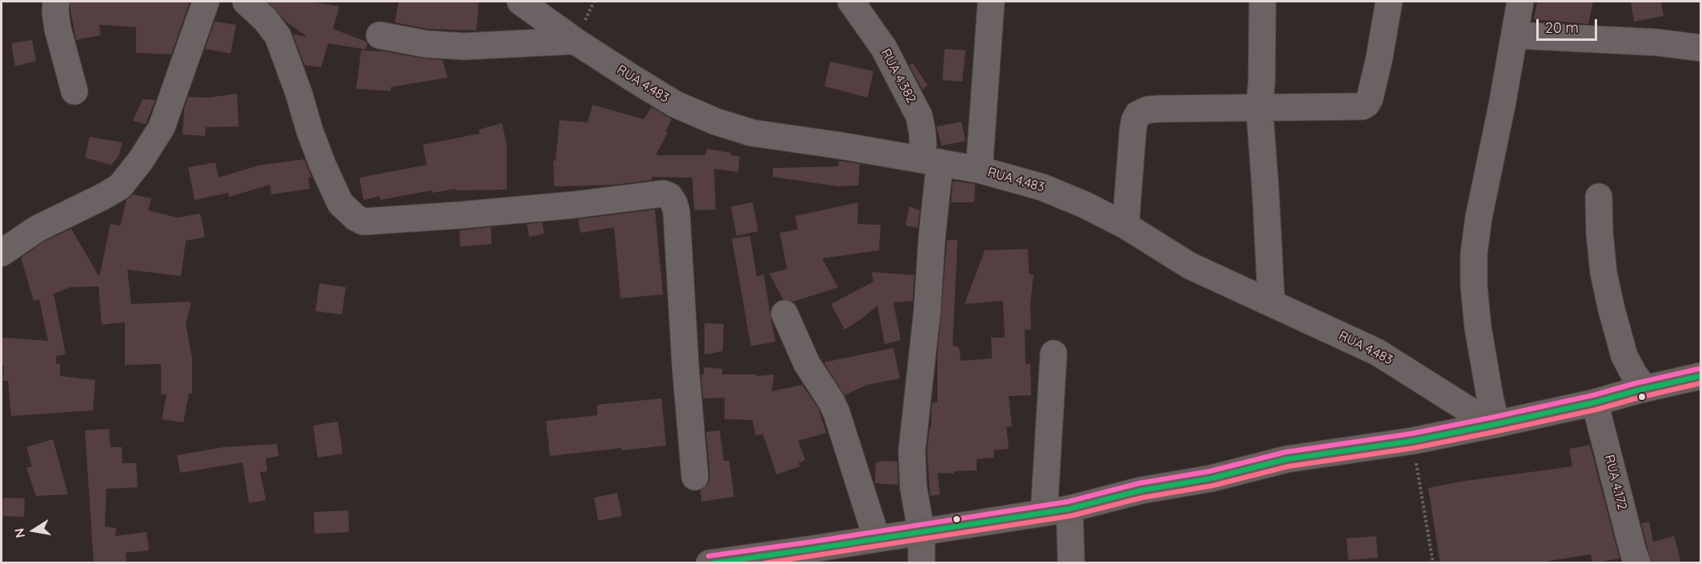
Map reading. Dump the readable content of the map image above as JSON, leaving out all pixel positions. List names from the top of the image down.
{
  "streets": {
    "street": ["RUA 4.382", "RUA 4.483", "RUA 4.172"]
  },
  "crossings": [
    ["RUA 4.382", "RUA 4.483"]
  ],
  "scale_bar": "20 m",
  "north": "left"
}
